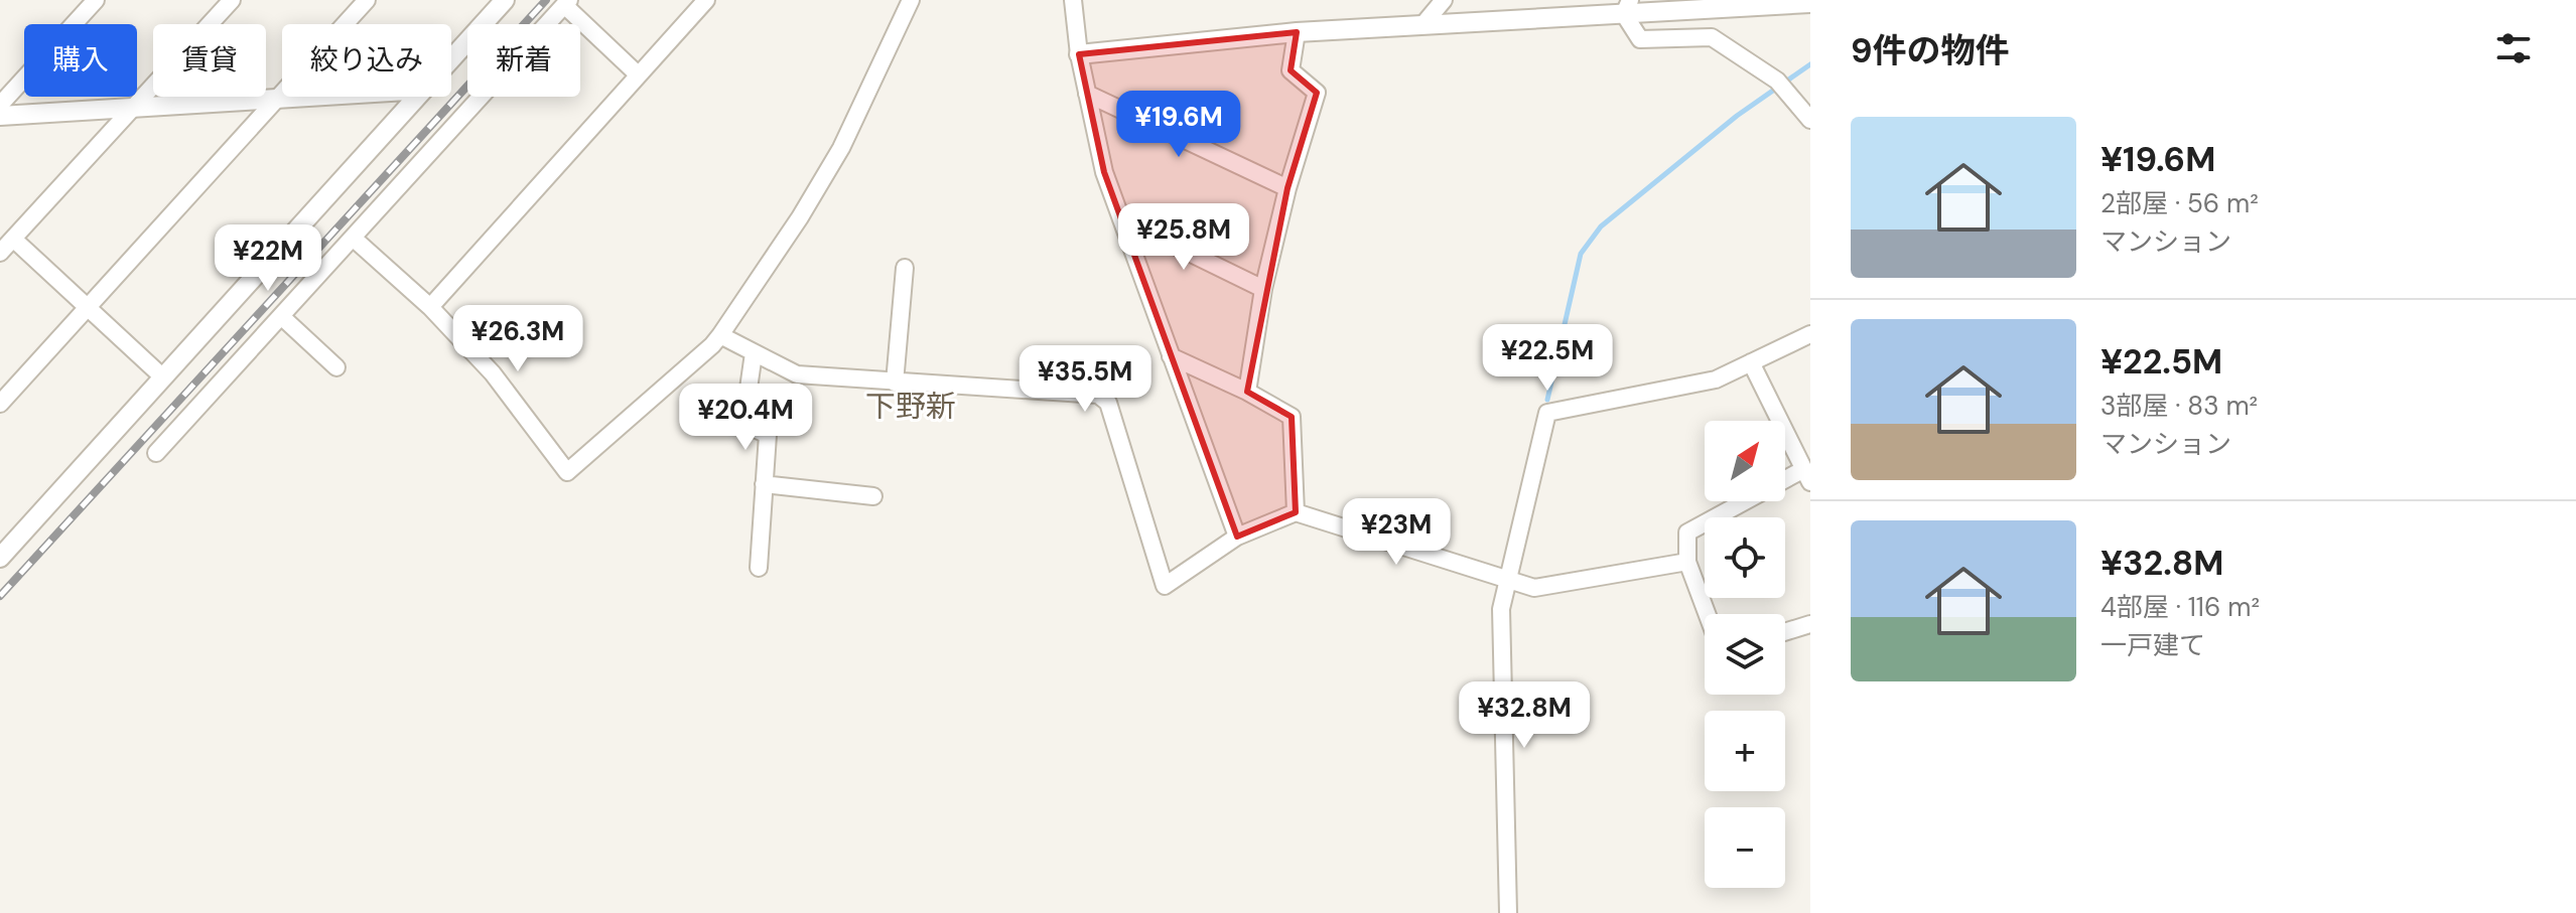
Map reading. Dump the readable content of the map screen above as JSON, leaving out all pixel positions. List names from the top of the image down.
{
  "districts": ["下野新"],
  "north": "top right",
  "page": {
    "heading": "9件の物件",
    "chip": [
      "購入",
      "賃貸",
      "絞り込み",
      "新着"
    ],
    "price": [
      "¥19.6M",
      "¥25.8M",
      "¥22M",
      "¥26.3M",
      "¥22.5M",
      "¥35.5M",
      "¥20.4M",
      "¥23M",
      "¥32.8M"
    ],
    "list": [
      {
        "name": "¥19.6M",
        "note": "2部屋 · 56 m² · マンション"
      },
      {
        "name": "¥22.5M",
        "note": "3部屋 · 83 m² · マンション"
      },
      {
        "name": "¥32.8M",
        "note": "4部屋 · 116 m² · 一戸建て"
      }
    ],
    "map_buttons": ["+", "−"]
  }
}
